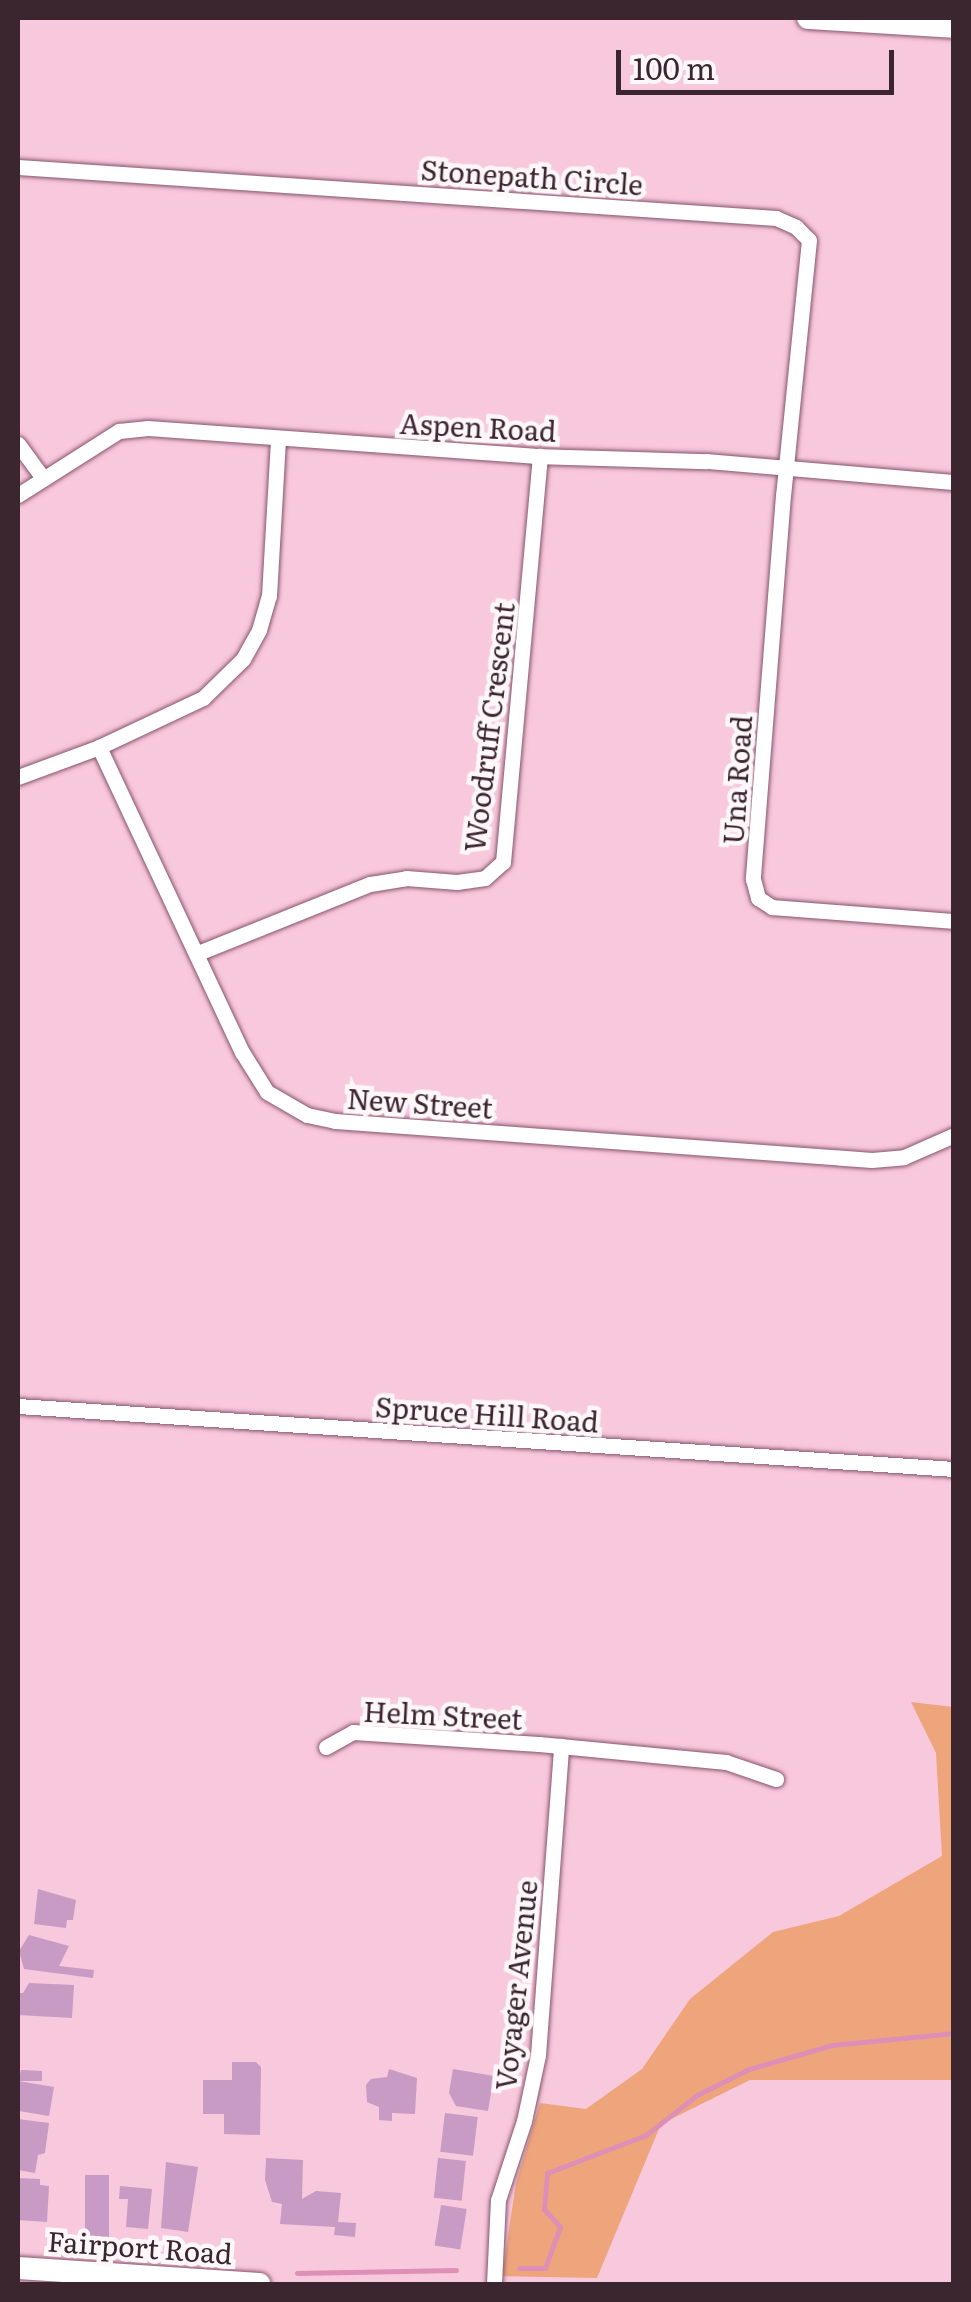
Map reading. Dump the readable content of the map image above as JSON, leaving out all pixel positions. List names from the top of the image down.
{
  "streets": {
    "street": [
      "Stonepath Circle",
      "Aspen Road",
      "Woodruff Crescent",
      "Una Road",
      "New Street",
      "Spruce Hill Road",
      "Helm Street",
      "Voyager Avenue",
      "Fairport Road"
    ]
  },
  "crossings": [
    ["Stonepath Circle", "Aspen Road"],
    ["Stonepath Circle", "Una Road"],
    ["Aspen Road", "Woodruff Crescent"],
    ["Aspen Road", "Una Road"],
    ["Woodruff Crescent", "New Street"],
    ["Helm Street", "Voyager Avenue"]
  ],
  "scale_bar": "100 m"
}
